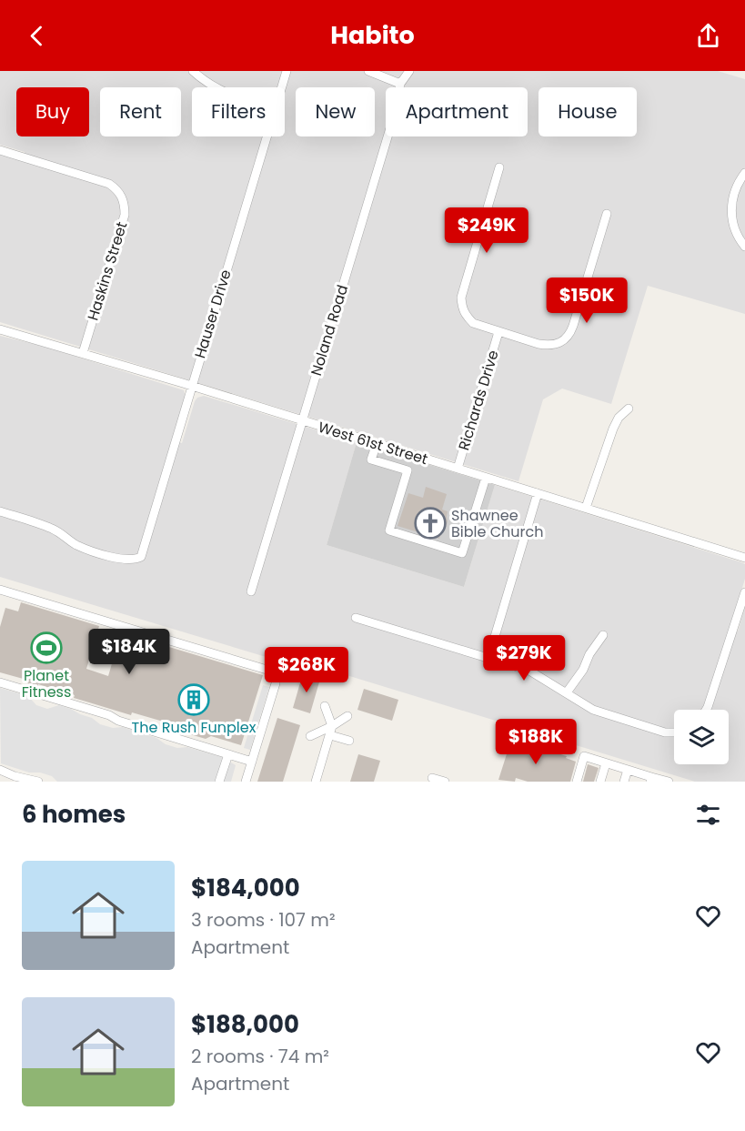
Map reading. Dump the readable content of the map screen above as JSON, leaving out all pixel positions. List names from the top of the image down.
{
  "streets": {
    "street": [
      "Haskins Street",
      "Hauser Drive",
      "Noland Road",
      "Richards Drive",
      "West 61st Street"
    ]
  },
  "crossings": [
    ["Haskins Street", "West 61st Street"],
    ["Hauser Drive", "West 61st Street"],
    ["Noland Road", "West 61st Street"],
    ["Richards Drive", "West 61st Street"]
  ],
  "places": {
    "church": ["Shawnee Bible Church"],
    "sports": ["Planet Fitness"],
    "building": ["The Rush Funplex"]
  },
  "page": {
    "header": "Habito",
    "chip": [
      "Buy",
      "Rent",
      "Filters",
      "New",
      "Apartment",
      "House"
    ],
    "price": [
      "$249K",
      "$150K",
      "$184K",
      "$279K",
      "$268K",
      "$188K"
    ],
    "heading": "6 homes",
    "list": [
      {
        "name": "$184,000",
        "note": "3 rooms · 107 m² · Apartment"
      },
      {
        "name": "$188,000",
        "note": "2 rooms · 74 m² · Apartment"
      }
    ]
  }
}
